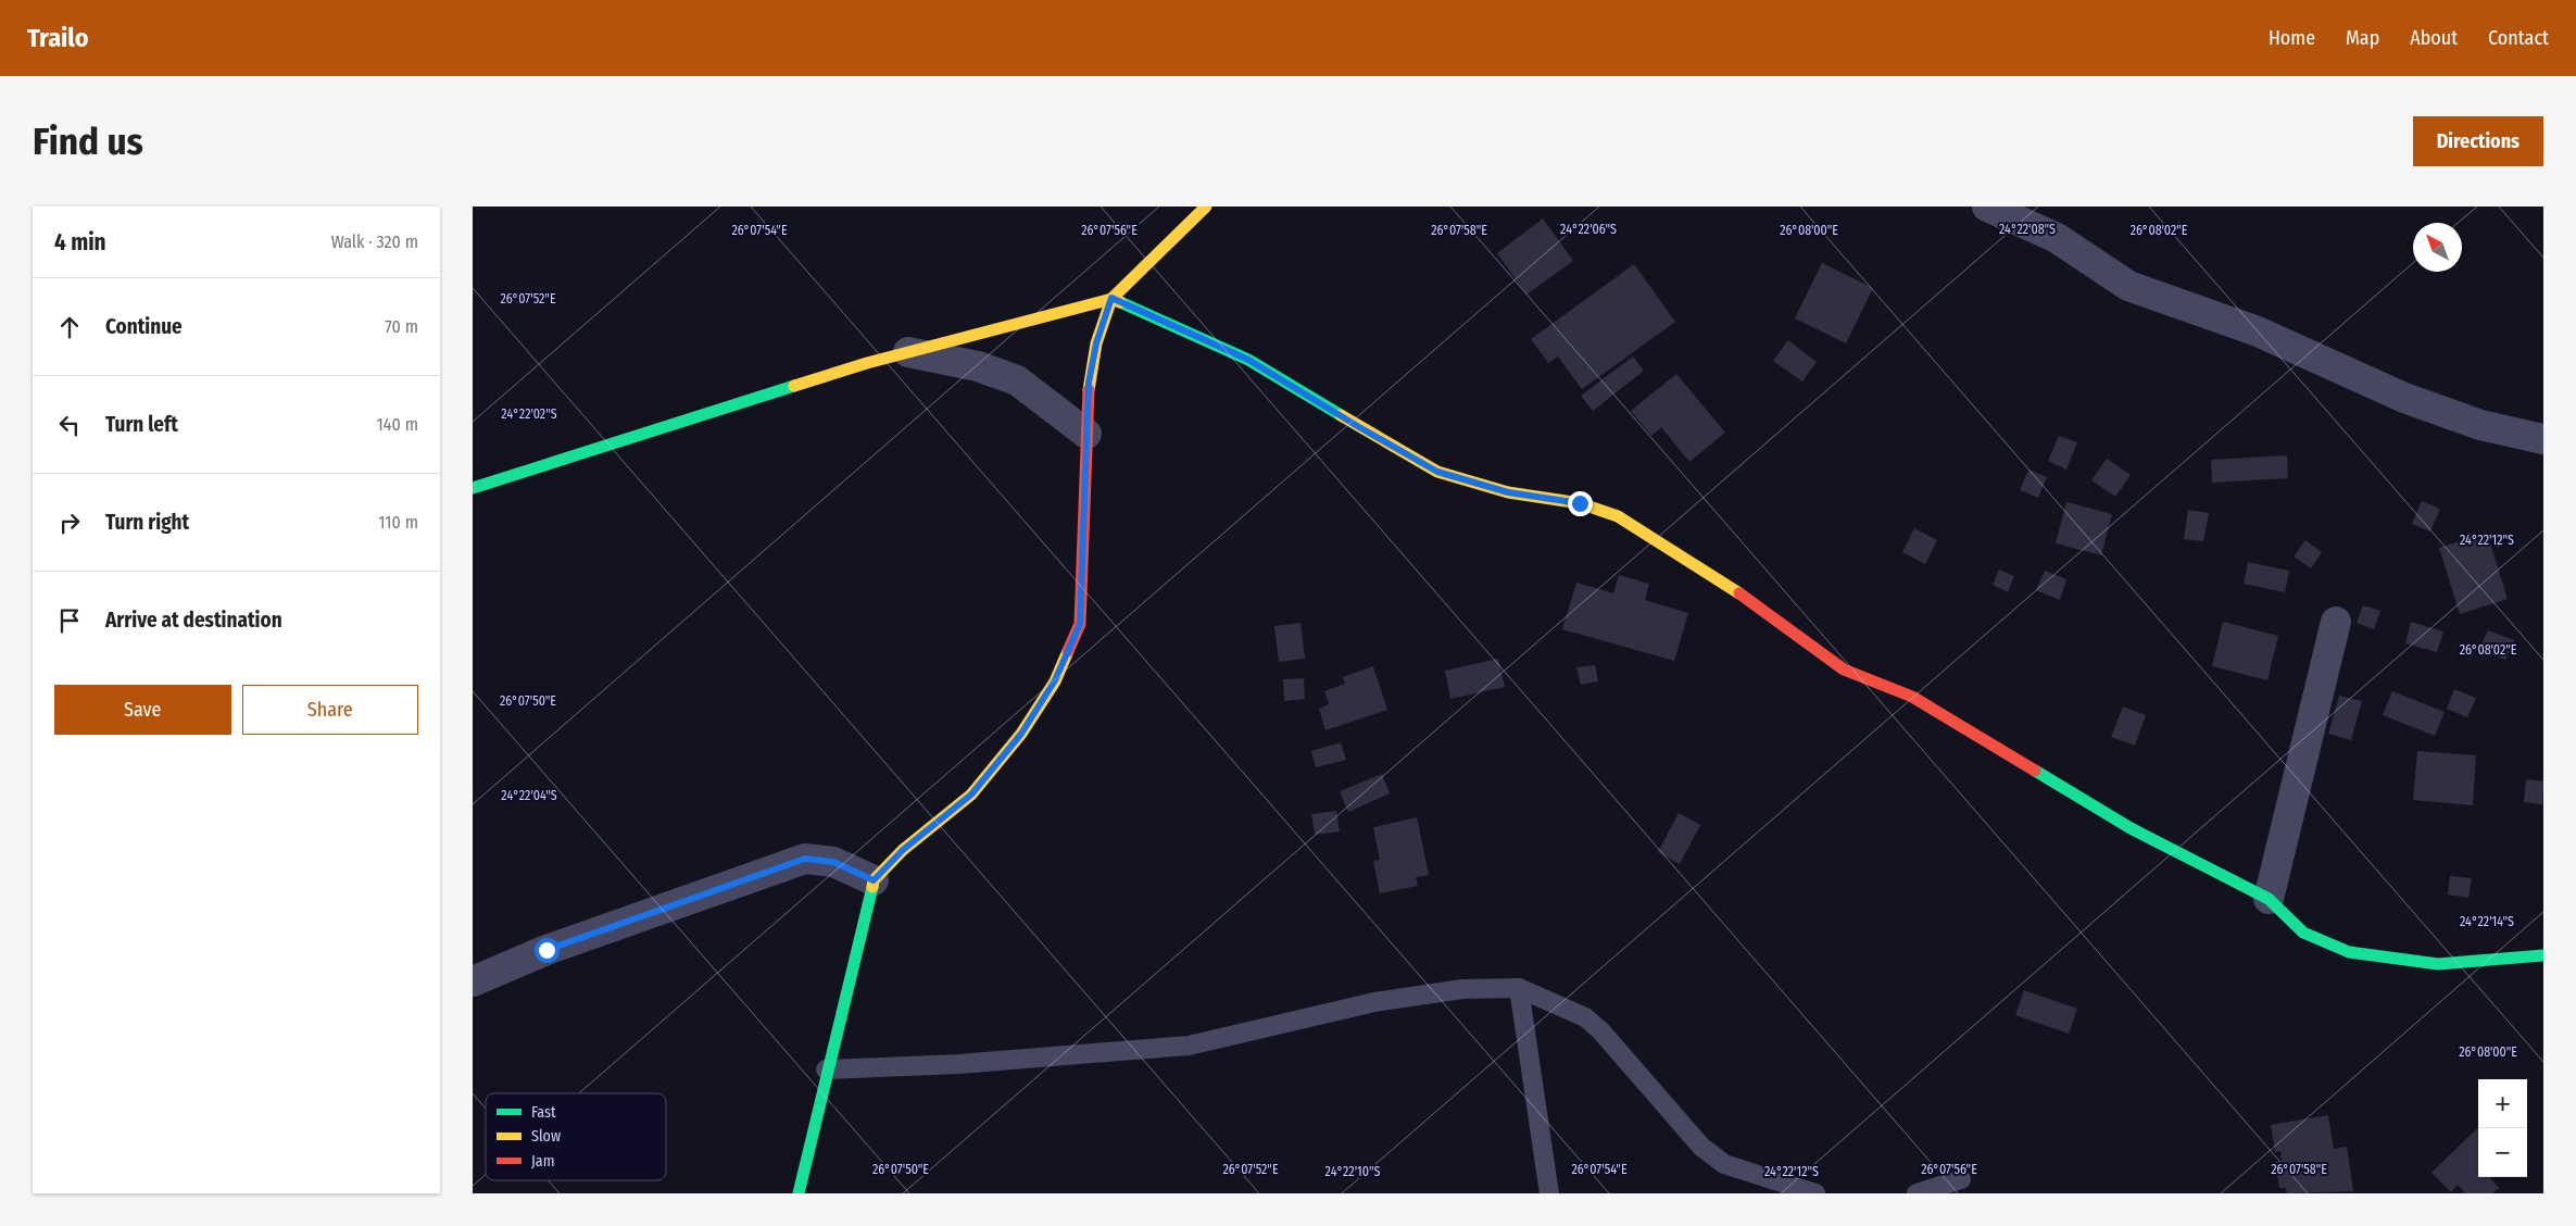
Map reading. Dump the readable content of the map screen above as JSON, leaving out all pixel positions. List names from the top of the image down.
{
  "legend": ["Fast", "Slow", "Jam"],
  "north": "top left",
  "page": {
    "header": "Trailo",
    "nav": [
      "Home",
      "Map",
      "About",
      "Contact"
    ],
    "buttons": [
      "Directions",
      ["Save", "Share"]
    ],
    "title": "Find us",
    "heading": ["4 min", "Walk · 320 m"],
    "list": [
      ["Continue", "70 m"],
      ["Turn left", "140 m"],
      ["Turn right", "110 m"],
      "Arrive at destination"
    ],
    "map_buttons": ["+", "−"]
  },
  "coordinates": [
    "24°22'06\"S",
    "24°22'08\"S",
    "26°07'54\"E",
    "26°07'56\"E",
    "26°07'58\"E",
    "26°08'00\"E",
    "26°08'02\"E",
    "26°07'52\"E",
    "24°22'02\"S",
    "24°22'12\"S",
    "26°07'50\"E",
    "24°22'04\"S",
    "24°22'14\"S",
    "24°22'10\"S"
  ]
}
